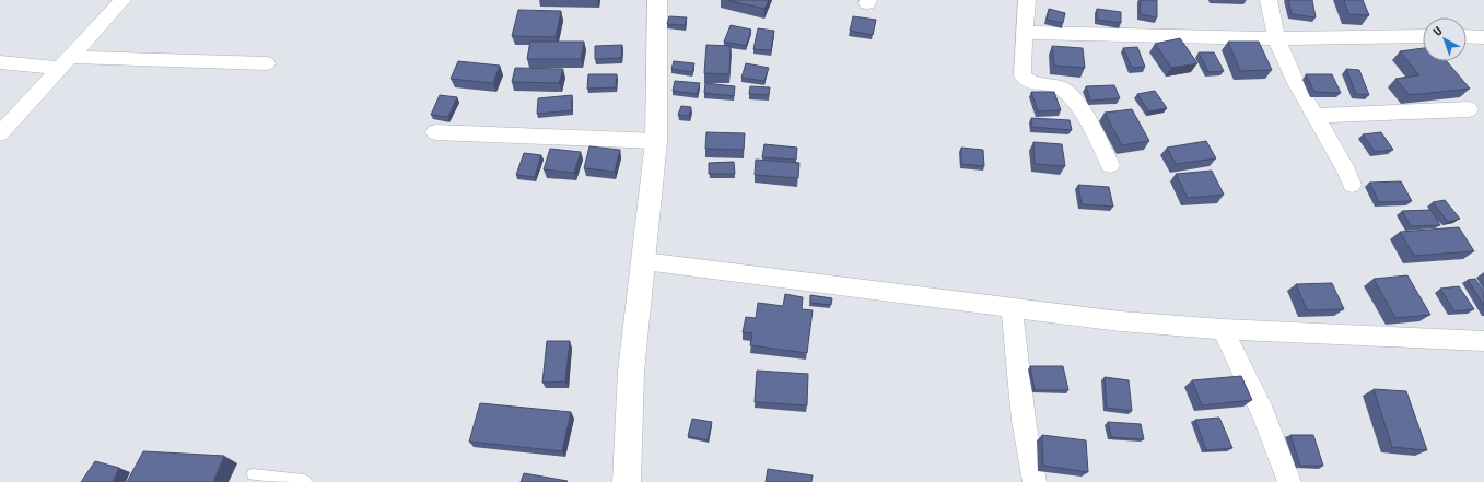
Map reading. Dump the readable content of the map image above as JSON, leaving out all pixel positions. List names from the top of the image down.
{
  "north": "top left"
}
